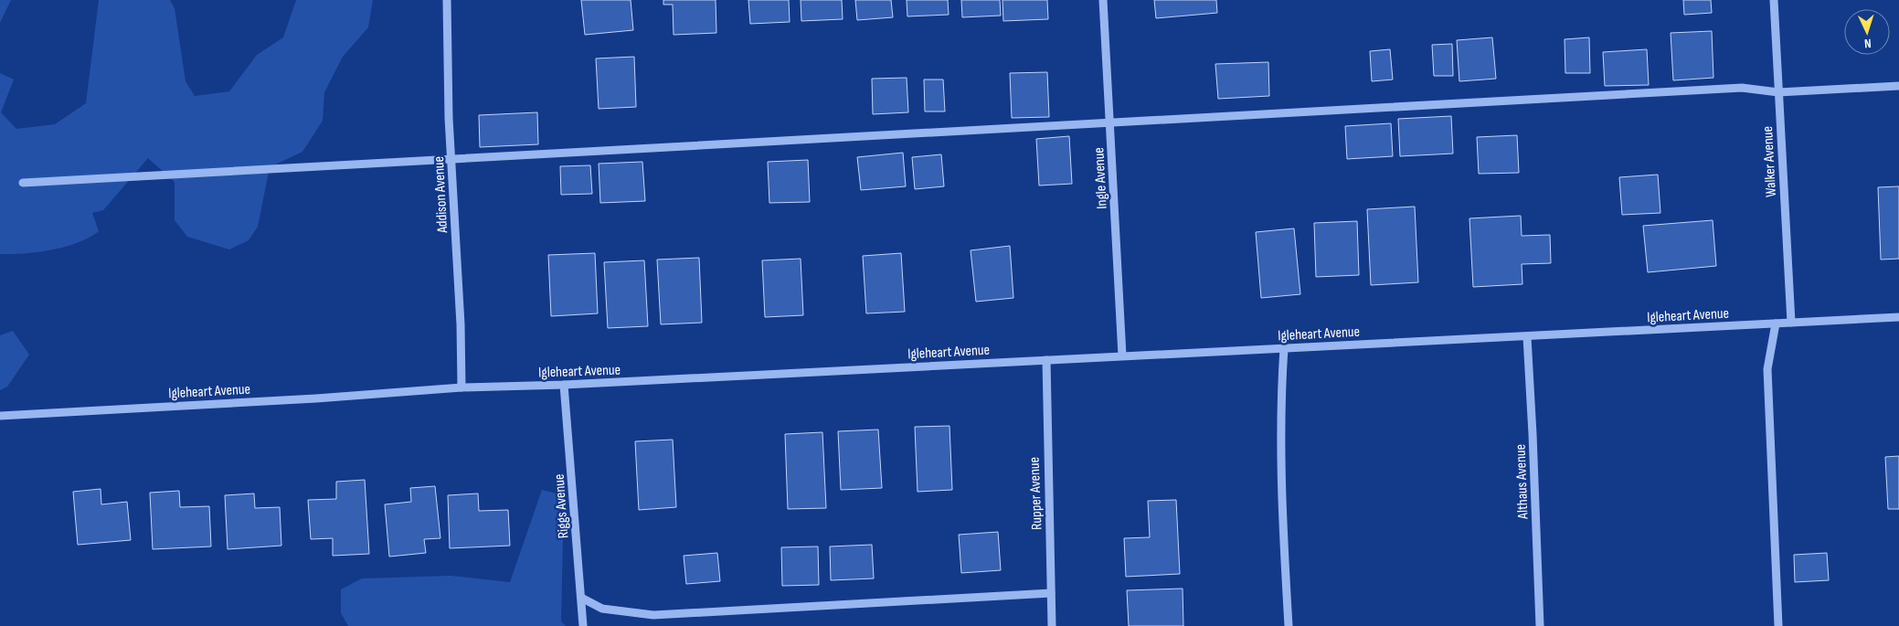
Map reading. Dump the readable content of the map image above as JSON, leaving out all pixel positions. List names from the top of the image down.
{
  "streets": {
    "street": [
      "Walker Avenue",
      "Ingle Avenue",
      "Addison Avenue",
      "Igleheart Avenue",
      "Althaus Avenue",
      "Rupper Avenue",
      "Riggs Avenue"
    ]
  },
  "crossings": [
    ["Walker Avenue", "Igleheart Avenue"],
    ["Ingle Avenue", "Igleheart Avenue"],
    ["Addison Avenue", "Igleheart Avenue"],
    ["Igleheart Avenue", "Althaus Avenue"],
    ["Igleheart Avenue", "Rupper Avenue"],
    ["Igleheart Avenue", "Riggs Avenue"]
  ],
  "north": "bottom"
}
